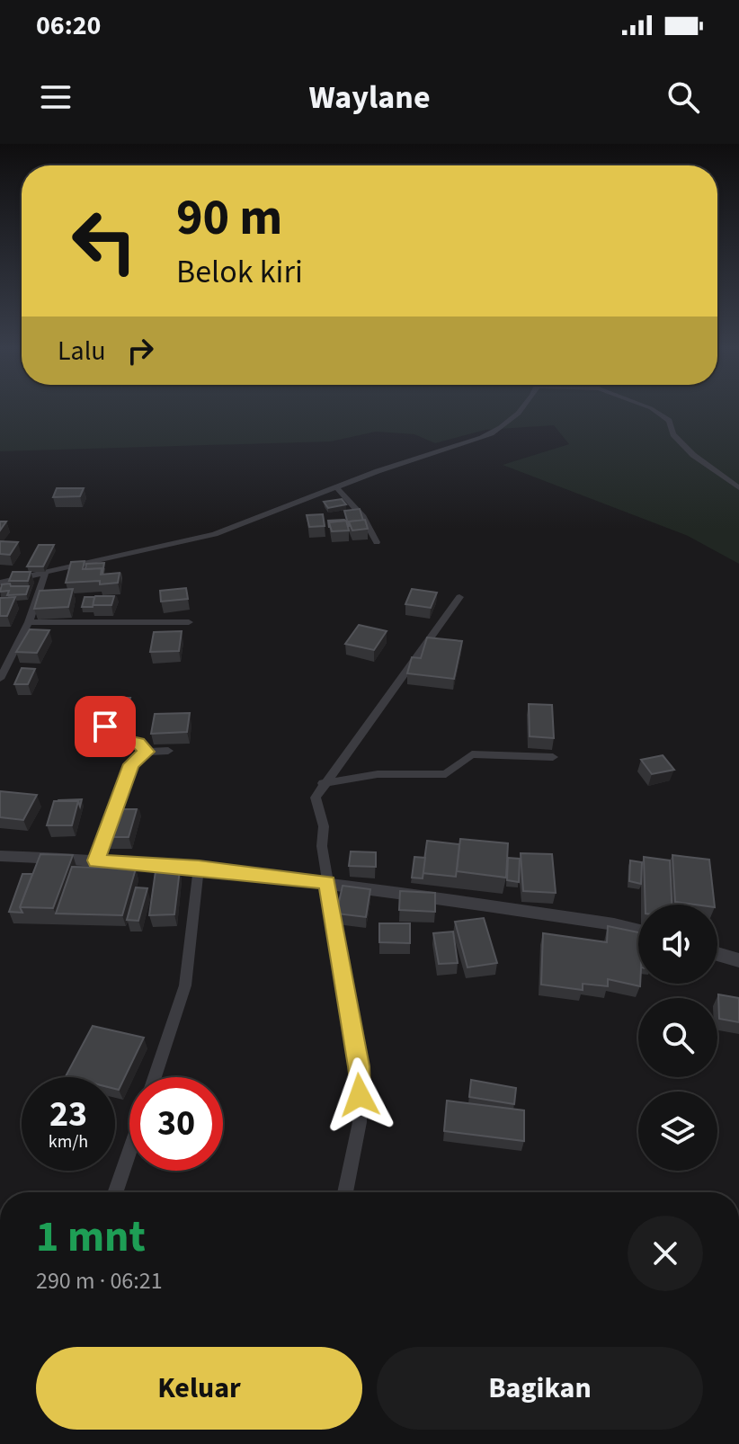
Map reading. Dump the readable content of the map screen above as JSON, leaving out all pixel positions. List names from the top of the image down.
{
  "page": {
    "status": "06:20",
    "header": "Waylane",
    "turn": ["90 m", "Belok kiri"],
    "then": "Lalu",
    "speed": "23 km/h",
    "limit": "30",
    "heading": ["1 mnt", "290 m · 06:21"],
    "buttons": ["Keluar", "Bagikan"]
  }
}
